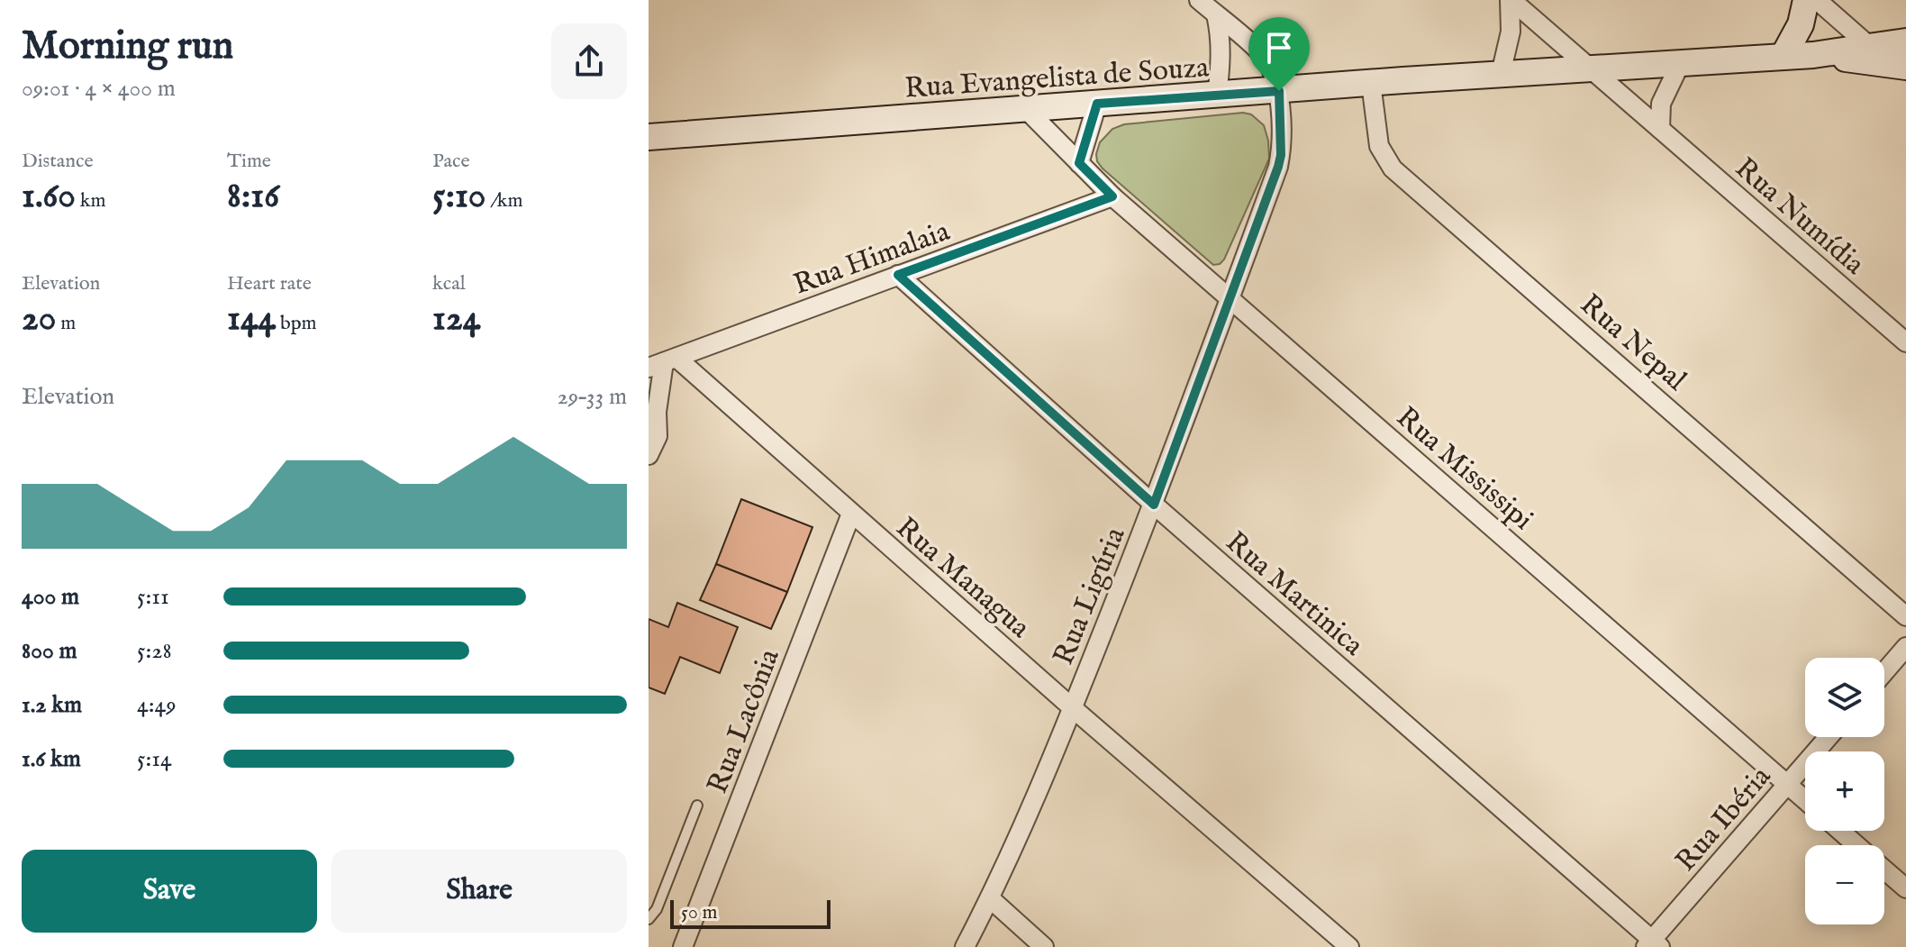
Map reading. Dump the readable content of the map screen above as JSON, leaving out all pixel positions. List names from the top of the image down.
{
  "streets": {
    "main road": ["Rua Evangelista de Souza"],
    "street": [
      "Rua Numídia",
      "Rua Himalaia",
      "Rua Nepal",
      "Rua Mississipi",
      "Rua Managua",
      "Rua Martinica",
      "Rua Ligúria",
      "Rua Lacônia",
      "Rua Ibéria"
    ]
  },
  "crossings": [
    ["Rua Evangelista de Souza", "Rua Numídia"],
    ["Rua Evangelista de Souza", "Rua Nepal"],
    ["Rua Evangelista de Souza", "Rua Mississipi"],
    ["Rua Evangelista de Souza", "Rua Ligúria"],
    ["Rua Himalaia", "Rua Mississipi"],
    ["Rua Himalaia", "Rua Managua"],
    ["Rua Himalaia", "Rua Martinica"],
    ["Rua Mississipi", "Rua Ligúria"],
    ["Rua Mississipi", "Rua Ibéria"],
    ["Rua Managua", "Rua Ligúria"],
    ["Rua Managua", "Rua Lacônia"],
    ["Rua Martinica", "Rua Ligúria"],
    ["Rua Martinica", "Rua Ibéria"]
  ],
  "scale_bar": "50 m",
  "page": {
    "heading": ["Morning run", "09:01 · 4 × 400 m"],
    "stats": [
      ["Distance", "1.60 km"],
      ["Time", "8:16"],
      ["Pace", "5:10 /km"],
      ["Elevation", "20 m"],
      ["Heart rate", "144 bpm"],
      ["kcal", "124"]
    ],
    "chart": ["Elevation", "29–33 m"],
    "list": [
      {
        "name": "400 m",
        "note": "5:11"
      },
      {
        "name": "800 m",
        "note": "5:28"
      },
      {
        "name": "1.2 km",
        "note": "4:49"
      },
      {
        "name": "1.6 km",
        "note": "5:14"
      }
    ],
    "map_buttons": ["+", "−"],
    "buttons": ["Save", "Share"],
    "scale": "50 m"
  }
}
